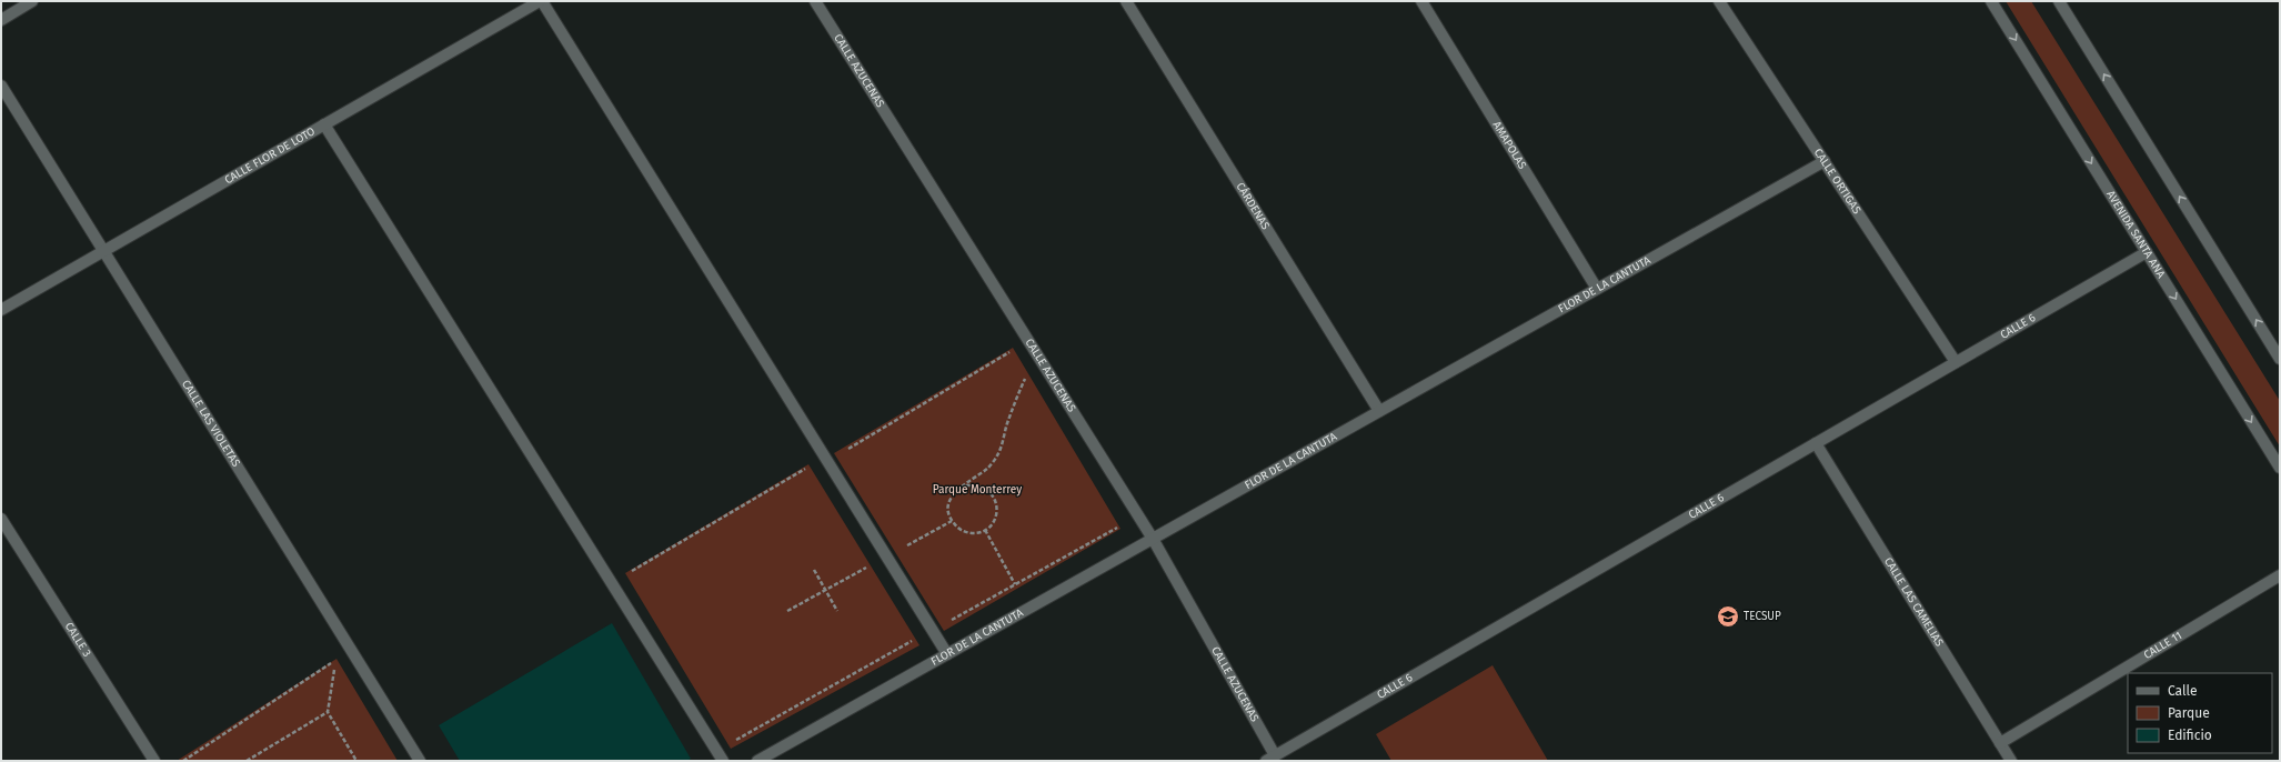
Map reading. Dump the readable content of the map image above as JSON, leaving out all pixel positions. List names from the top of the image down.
{
  "streets": {
    "street": [
      "CALLE AZUCENAS",
      "AMAPOLAS",
      "CALLE FLOR DE LOTO",
      "CALLE ORTIGAS",
      "CÁRDENAS",
      "AVENIDA SANTA ANA",
      "FLOR DE LA CANTUTA",
      "CALLE 6",
      "CALLE LAS VIOLETAS",
      "CALLE LAS CAMELIAS",
      "CALLE 3",
      "CALLE 11"
    ]
  },
  "crossings": [
    ["CALLE AZUCENAS", "FLOR DE LA CANTUTA"],
    ["CALLE AZUCENAS", "CALLE 6"],
    ["AMAPOLAS", "FLOR DE LA CANTUTA"],
    ["CALLE FLOR DE LOTO", "CALLE LAS VIOLETAS"],
    ["CALLE ORTIGAS", "FLOR DE LA CANTUTA"],
    ["CALLE ORTIGAS", "CALLE 6"],
    ["CÁRDENAS", "FLOR DE LA CANTUTA"],
    ["AVENIDA SANTA ANA", "CALLE 6"],
    ["CALLE 6", "CALLE LAS CAMELIAS"],
    ["CALLE LAS CAMELIAS", "CALLE 11"]
  ],
  "parks": ["Parque Monterrey"],
  "places": {
    "school or university": ["TECSUP"]
  },
  "legend": ["Calle", "Parque", "Edificio"]
}
